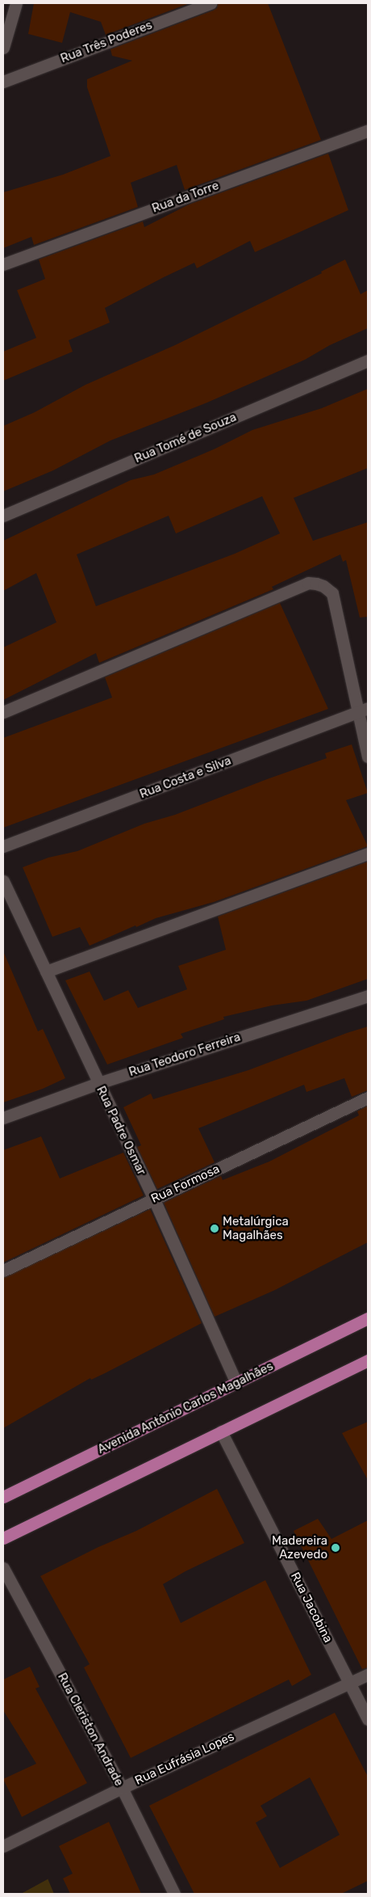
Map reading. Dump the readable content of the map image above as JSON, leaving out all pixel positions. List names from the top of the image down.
{
  "streets": {
    "main road": ["Avenida Antônio Carlos Magalhães"],
    "street": [
      "Rua Três Poderes",
      "Rua da Torre",
      "Rua Tomé de Souza",
      "Rua Costa e Silva",
      "Rua Teodoro Ferreira",
      "Rua Padre Osmar",
      "Rua Formosa",
      "Rua Jacobina",
      "Rua Cleriston Andrade",
      "Rua Eufrásia Lopes"
    ]
  },
  "crossings": [
    ["Rua Teodoro Ferreira", "Rua Padre Osmar"],
    ["Rua Padre Osmar", "Rua Formosa"],
    ["Rua Padre Osmar", "Avenida Antônio Carlos Magalhães"],
    ["Rua Jacobina", "Rua Eufrásia Lopes"],
    ["Rua Cleriston Andrade", "Rua Eufrásia Lopes"]
  ],
  "places": ["Metalúrgica Magalhães", "Madereira Azevedo"]
}
